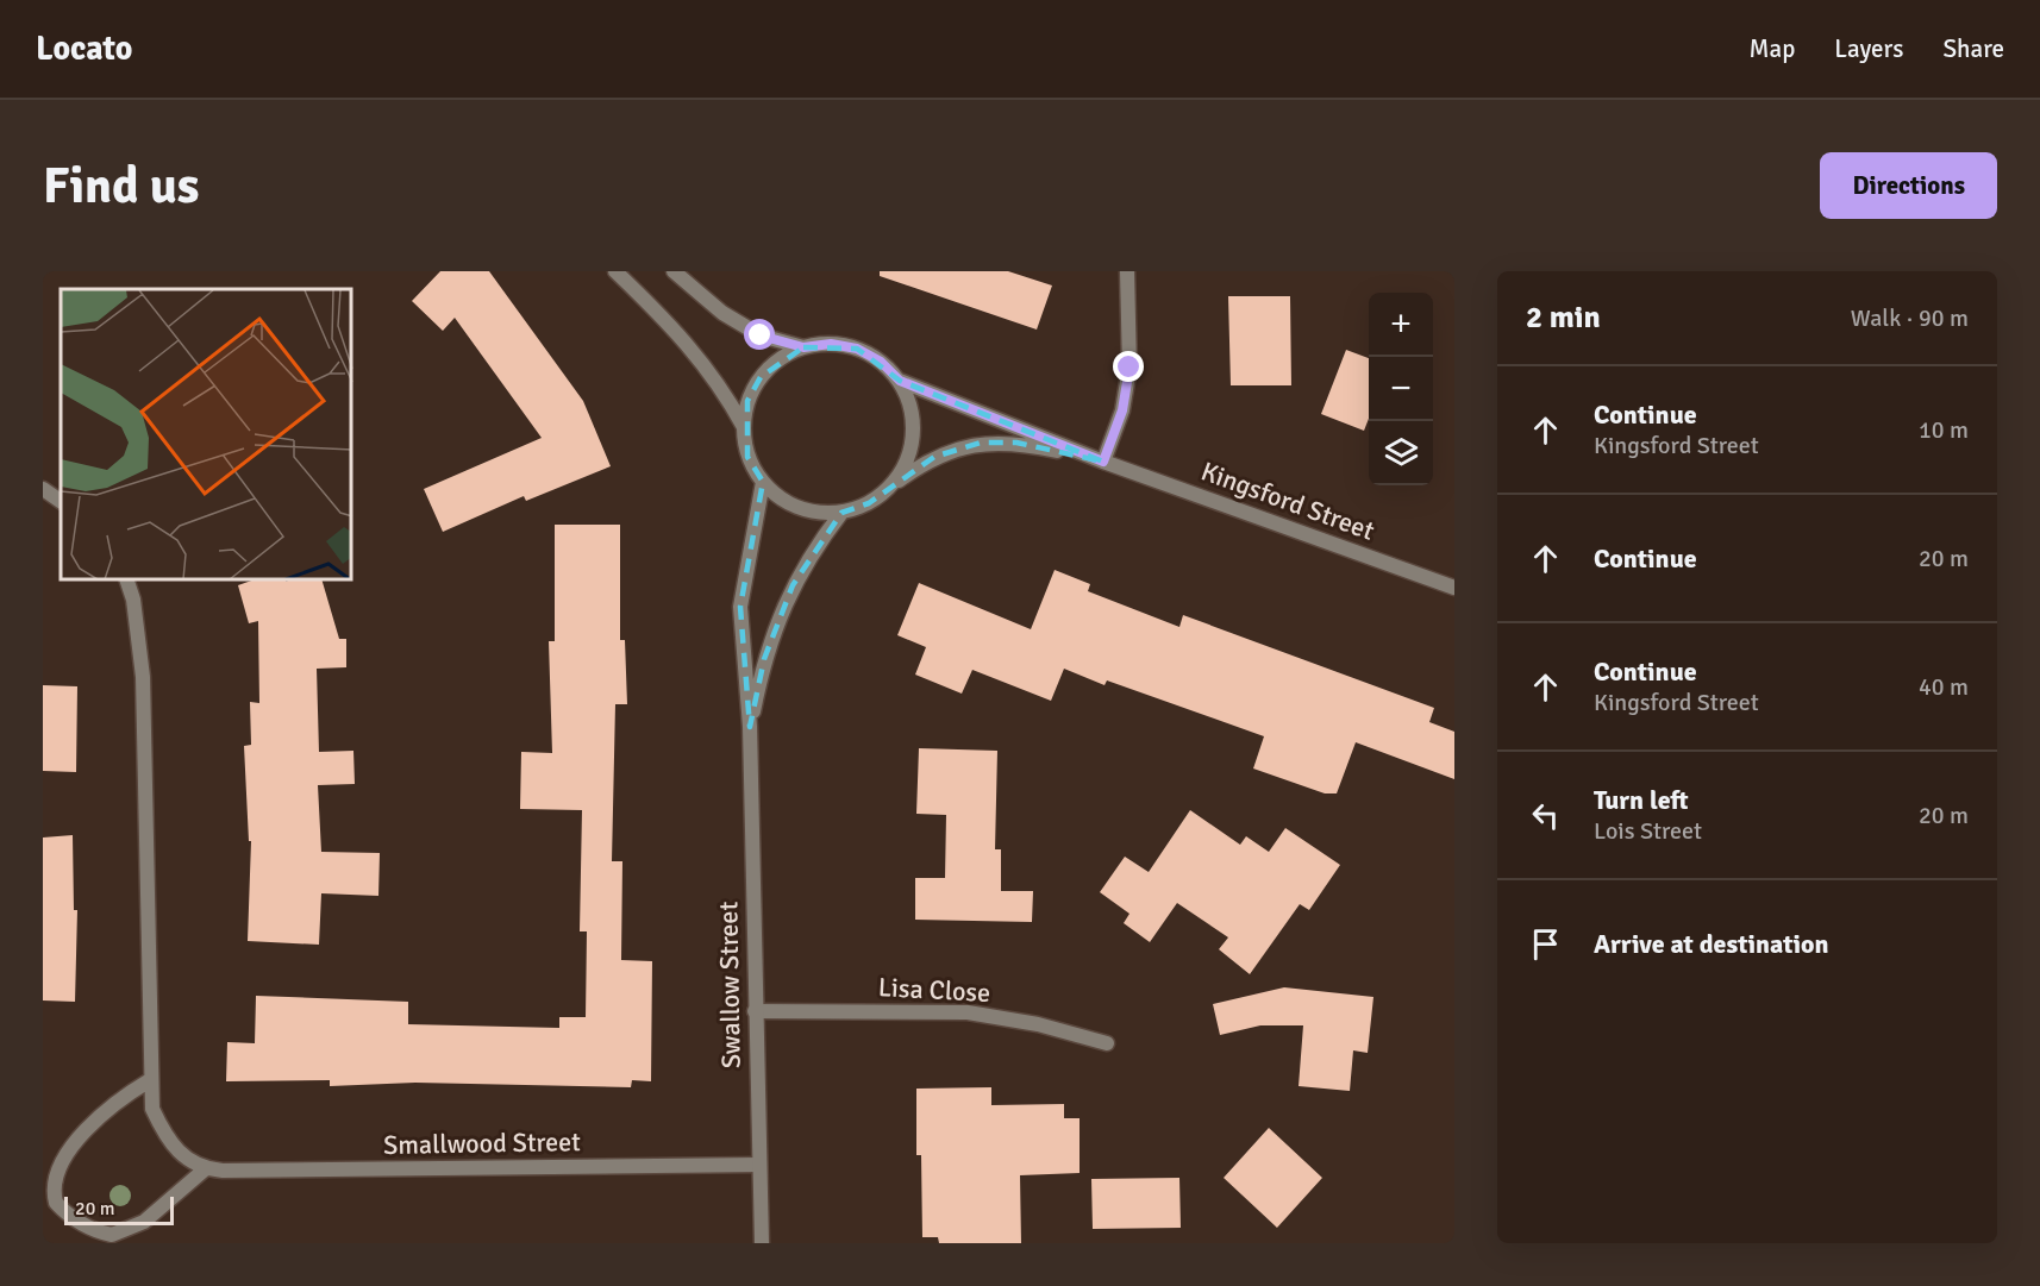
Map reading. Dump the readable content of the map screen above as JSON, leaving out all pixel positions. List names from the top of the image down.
{
  "streets": {
    "street": [
      "Kingsford Street",
      "Swallow Street",
      "Lisa Close",
      "Smallwood Street"
    ]
  },
  "crossings": [
    ["Kingsford Street", "Swallow Street"],
    ["Swallow Street", "Lisa Close"],
    ["Swallow Street", "Smallwood Street"]
  ],
  "scale_bar": "20 m",
  "page": {
    "header": "Locato",
    "nav": ["Map", "Layers", "Share"],
    "buttons": "Directions",
    "title": "Find us",
    "heading": ["2 min", "Walk · 90 m"],
    "map_buttons": ["+", "−"],
    "list": [
      ["Continue", "Kingsford Street", "10 m"],
      ["Continue", "20 m"],
      ["Continue", "Kingsford Street", "40 m"],
      ["Turn left", "Lois Street", "20 m"],
      "Arrive at destination"
    ],
    "scale": "20 m"
  }
}
